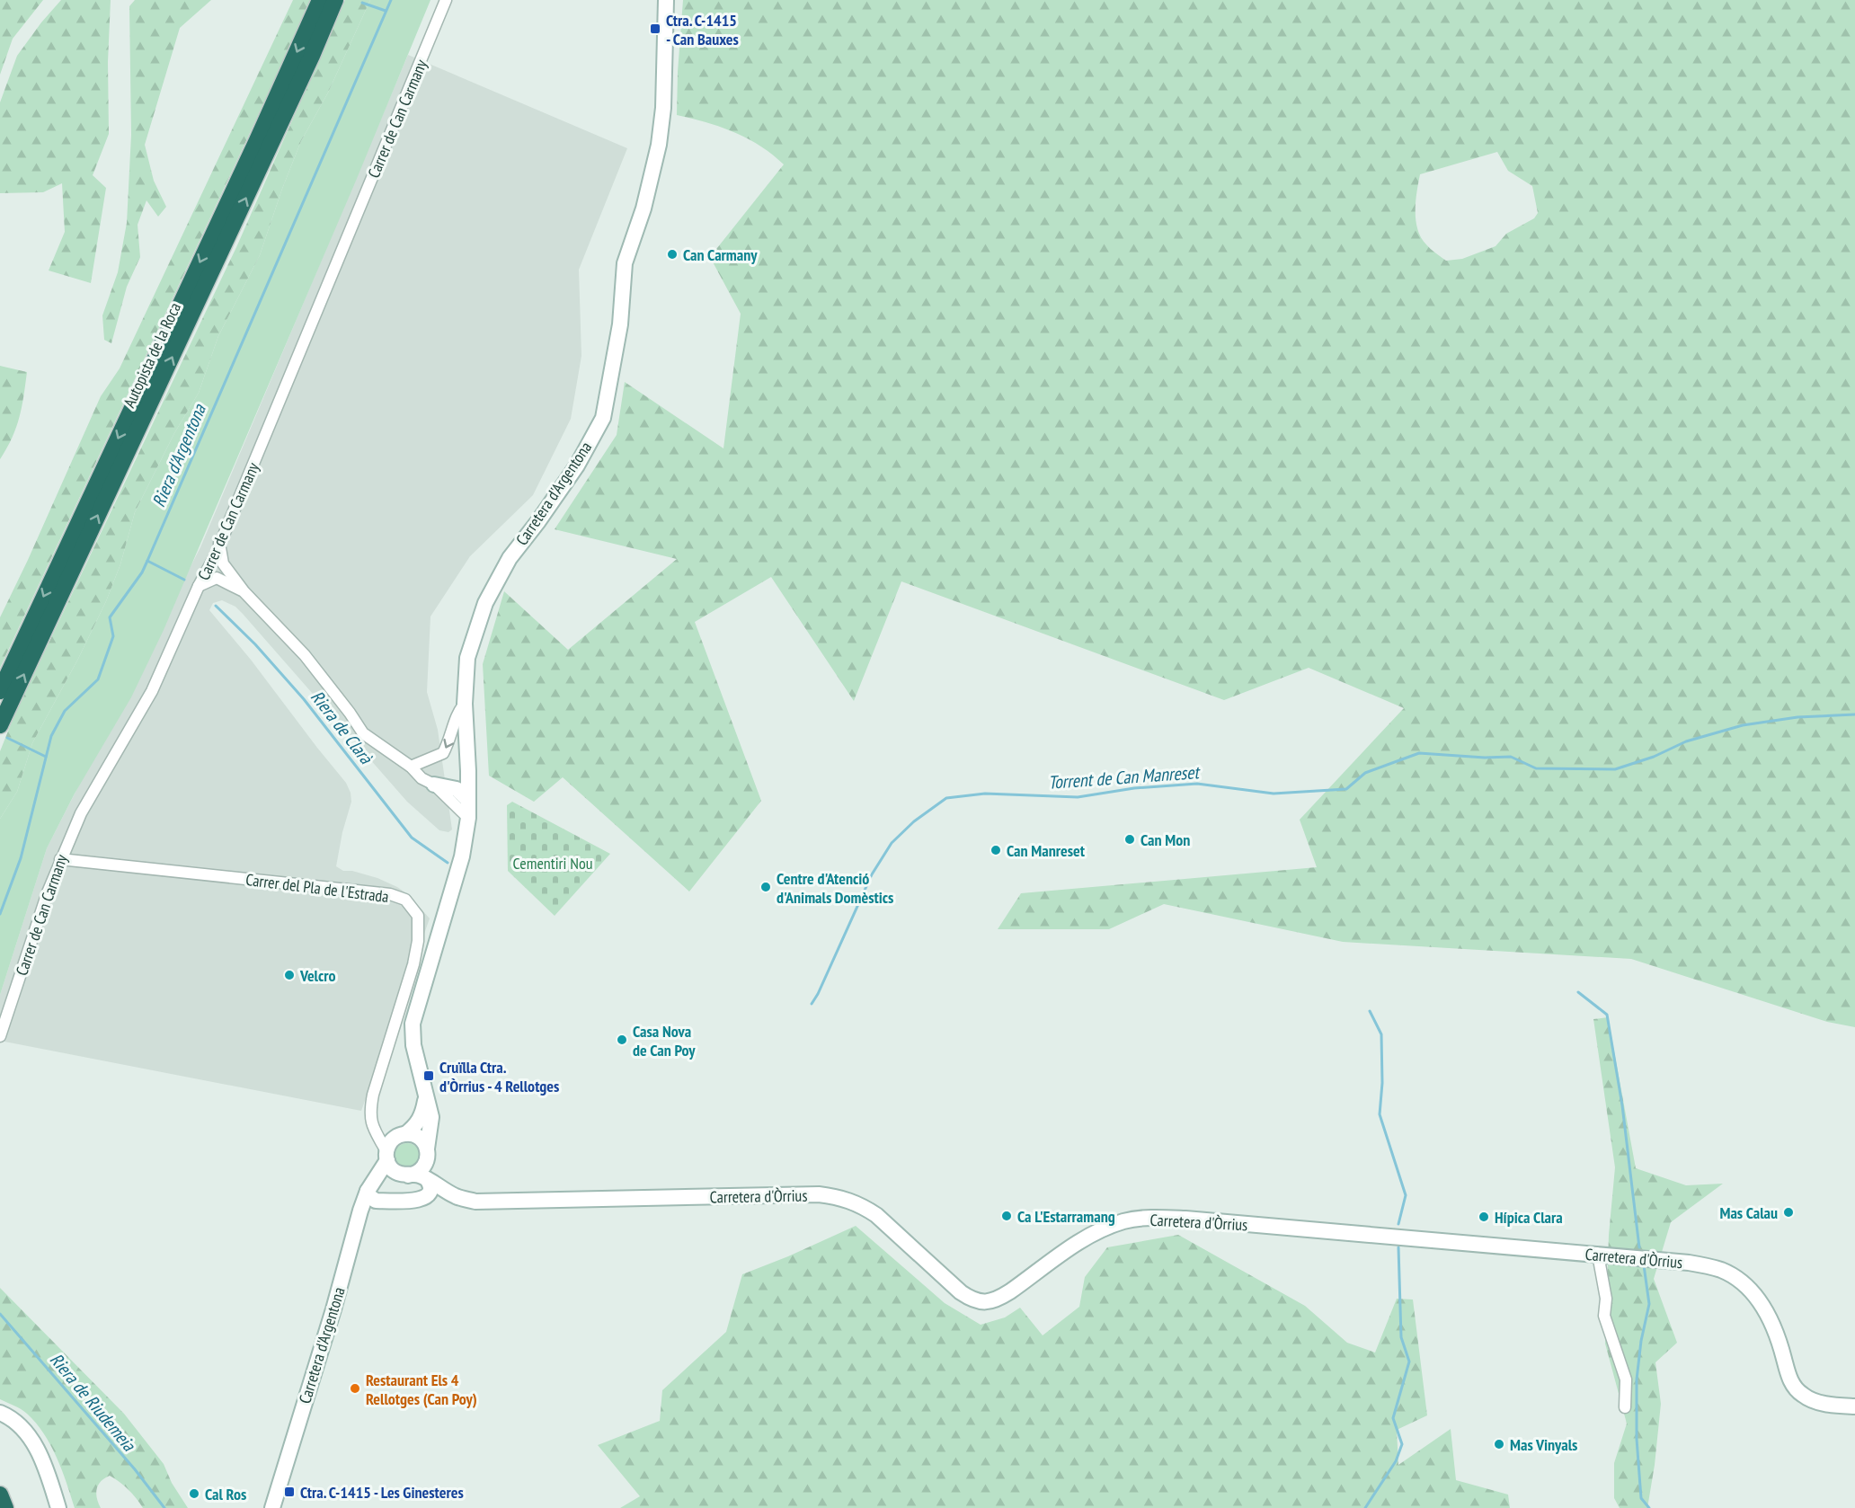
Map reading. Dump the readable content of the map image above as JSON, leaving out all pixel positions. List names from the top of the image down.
{
  "streets": {
    "highway": ["Autopista de la Roca"],
    "street": [
      "Carrer de Can Carmany",
      "Carretera d'Argentona",
      "Carrer del Pla de l'Estrada",
      "Carretera d'Òrrius"
    ]
  },
  "crossings": [
    ["Carrer de Can Carmany", "Carrer del Pla de l'Estrada"],
    ["Carretera d'Argentona", "Carretera d'Òrrius"]
  ],
  "water": [
    "Riera d'Argentona",
    "Riera de Clarà",
    "Torrent de Can Manreset",
    "Riera de Riudemeia"
  ],
  "parks": ["Cementiri Nou"],
  "places": {
    "transit": ["Ctra. C-1415 - Can Bauxes", "Cruïlla Ctra. d'Òrrius - 4 Rellotges", "Ctra. C-1415 - Les Ginesteres"],
    "other": [
      "Can Carmany",
      "Can Mon",
      "Can Manreset",
      "Centre d'Atenció d'Animals Domèstics",
      "Velcro",
      "Casa Nova de Can Poy",
      "Mas Calau",
      "Ca L'Estarramang",
      "Hípica Clara",
      "Restaurant Els 4 Rellotges (Can Poy)",
      "Mas Vinyals",
      "Cal Ros"
    ]
  }
}
